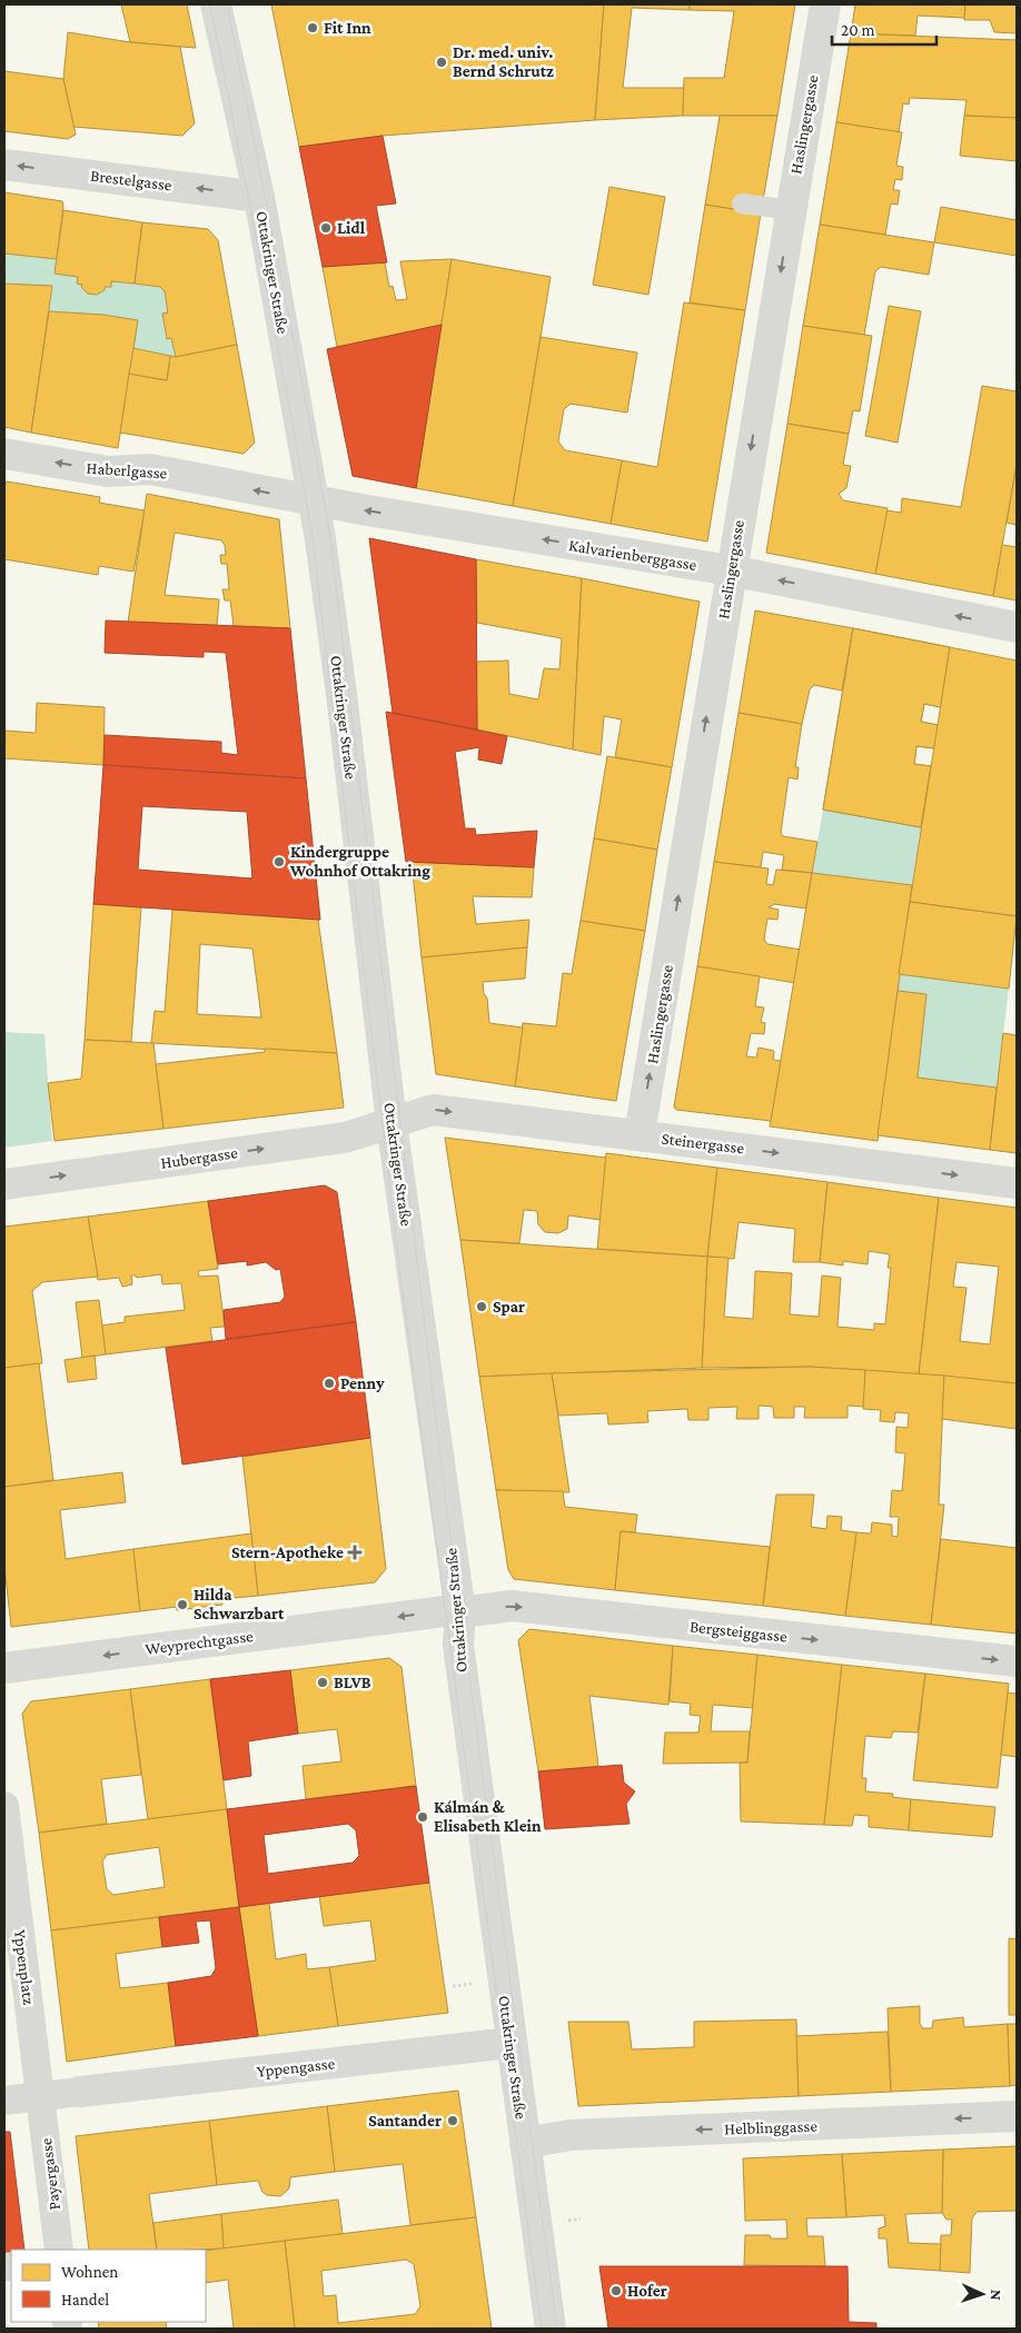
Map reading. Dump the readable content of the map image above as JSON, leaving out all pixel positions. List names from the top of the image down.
{
  "streets": {
    "street": [
      "Haslingergasse",
      "Brestelgasse",
      "Ottakringer Straße",
      "Haberlgasse",
      "Kalvarienberggasse",
      "Steinergasse",
      "Hubergasse",
      "Bergsteiggasse",
      "Weyprechtgasse",
      "Yppenplatz",
      "Yppengasse",
      "Helblinggasse",
      "Payergasse"
    ]
  },
  "crossings": [
    ["Haslingergasse", "Kalvarienberggasse"],
    ["Haslingergasse", "Steinergasse"],
    ["Brestelgasse", "Ottakringer Straße"],
    ["Ottakringer Straße", "Haberlgasse"],
    ["Ottakringer Straße", "Kalvarienberggasse"],
    ["Ottakringer Straße", "Steinergasse"],
    ["Ottakringer Straße", "Hubergasse"],
    ["Ottakringer Straße", "Bergsteiggasse"],
    ["Ottakringer Straße", "Weyprechtgasse"],
    ["Ottakringer Straße", "Yppengasse"],
    ["Ottakringer Straße", "Helblinggasse"],
    ["Haberlgasse", "Kalvarienberggasse"],
    ["Steinergasse", "Hubergasse"],
    ["Bergsteiggasse", "Weyprechtgasse"],
    ["Yppenplatz", "Payergasse"]
  ],
  "one_way": [
    "Brestelgasse",
    "Haberlgasse",
    "Kalvarienberggasse",
    "Steinergasse",
    "Hubergasse",
    "Bergsteiggasse",
    "Weyprechtgasse",
    "Helblinggasse"
  ],
  "places": {
    "other": [
      "Fit Inn",
      "Dr. med. univ. Bernd Schrutz",
      "Lidl",
      "Kindergruppe Wohnhof Ottakring",
      "Spar",
      "Penny",
      "Hilda Schwarzbart",
      "BLVB",
      "Kálmán & Elisabeth Klein",
      "Santander",
      "Hofer"
    ],
    "health": ["Stern-Apotheke"]
  },
  "legend": ["Wohnen", "Handel"],
  "scale_bar": "20 m",
  "north": "right"
}
